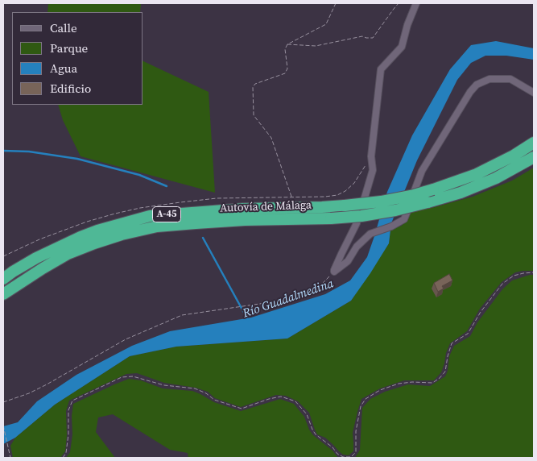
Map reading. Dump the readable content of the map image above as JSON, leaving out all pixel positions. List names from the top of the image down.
{
  "streets": {
    "highway": ["Autovía de Málaga", "A-45"]
  },
  "water": ["Río Guadalmedina"],
  "legend": [
    "Calle",
    "Parque",
    "Agua",
    "Edificio"
  ]
}
